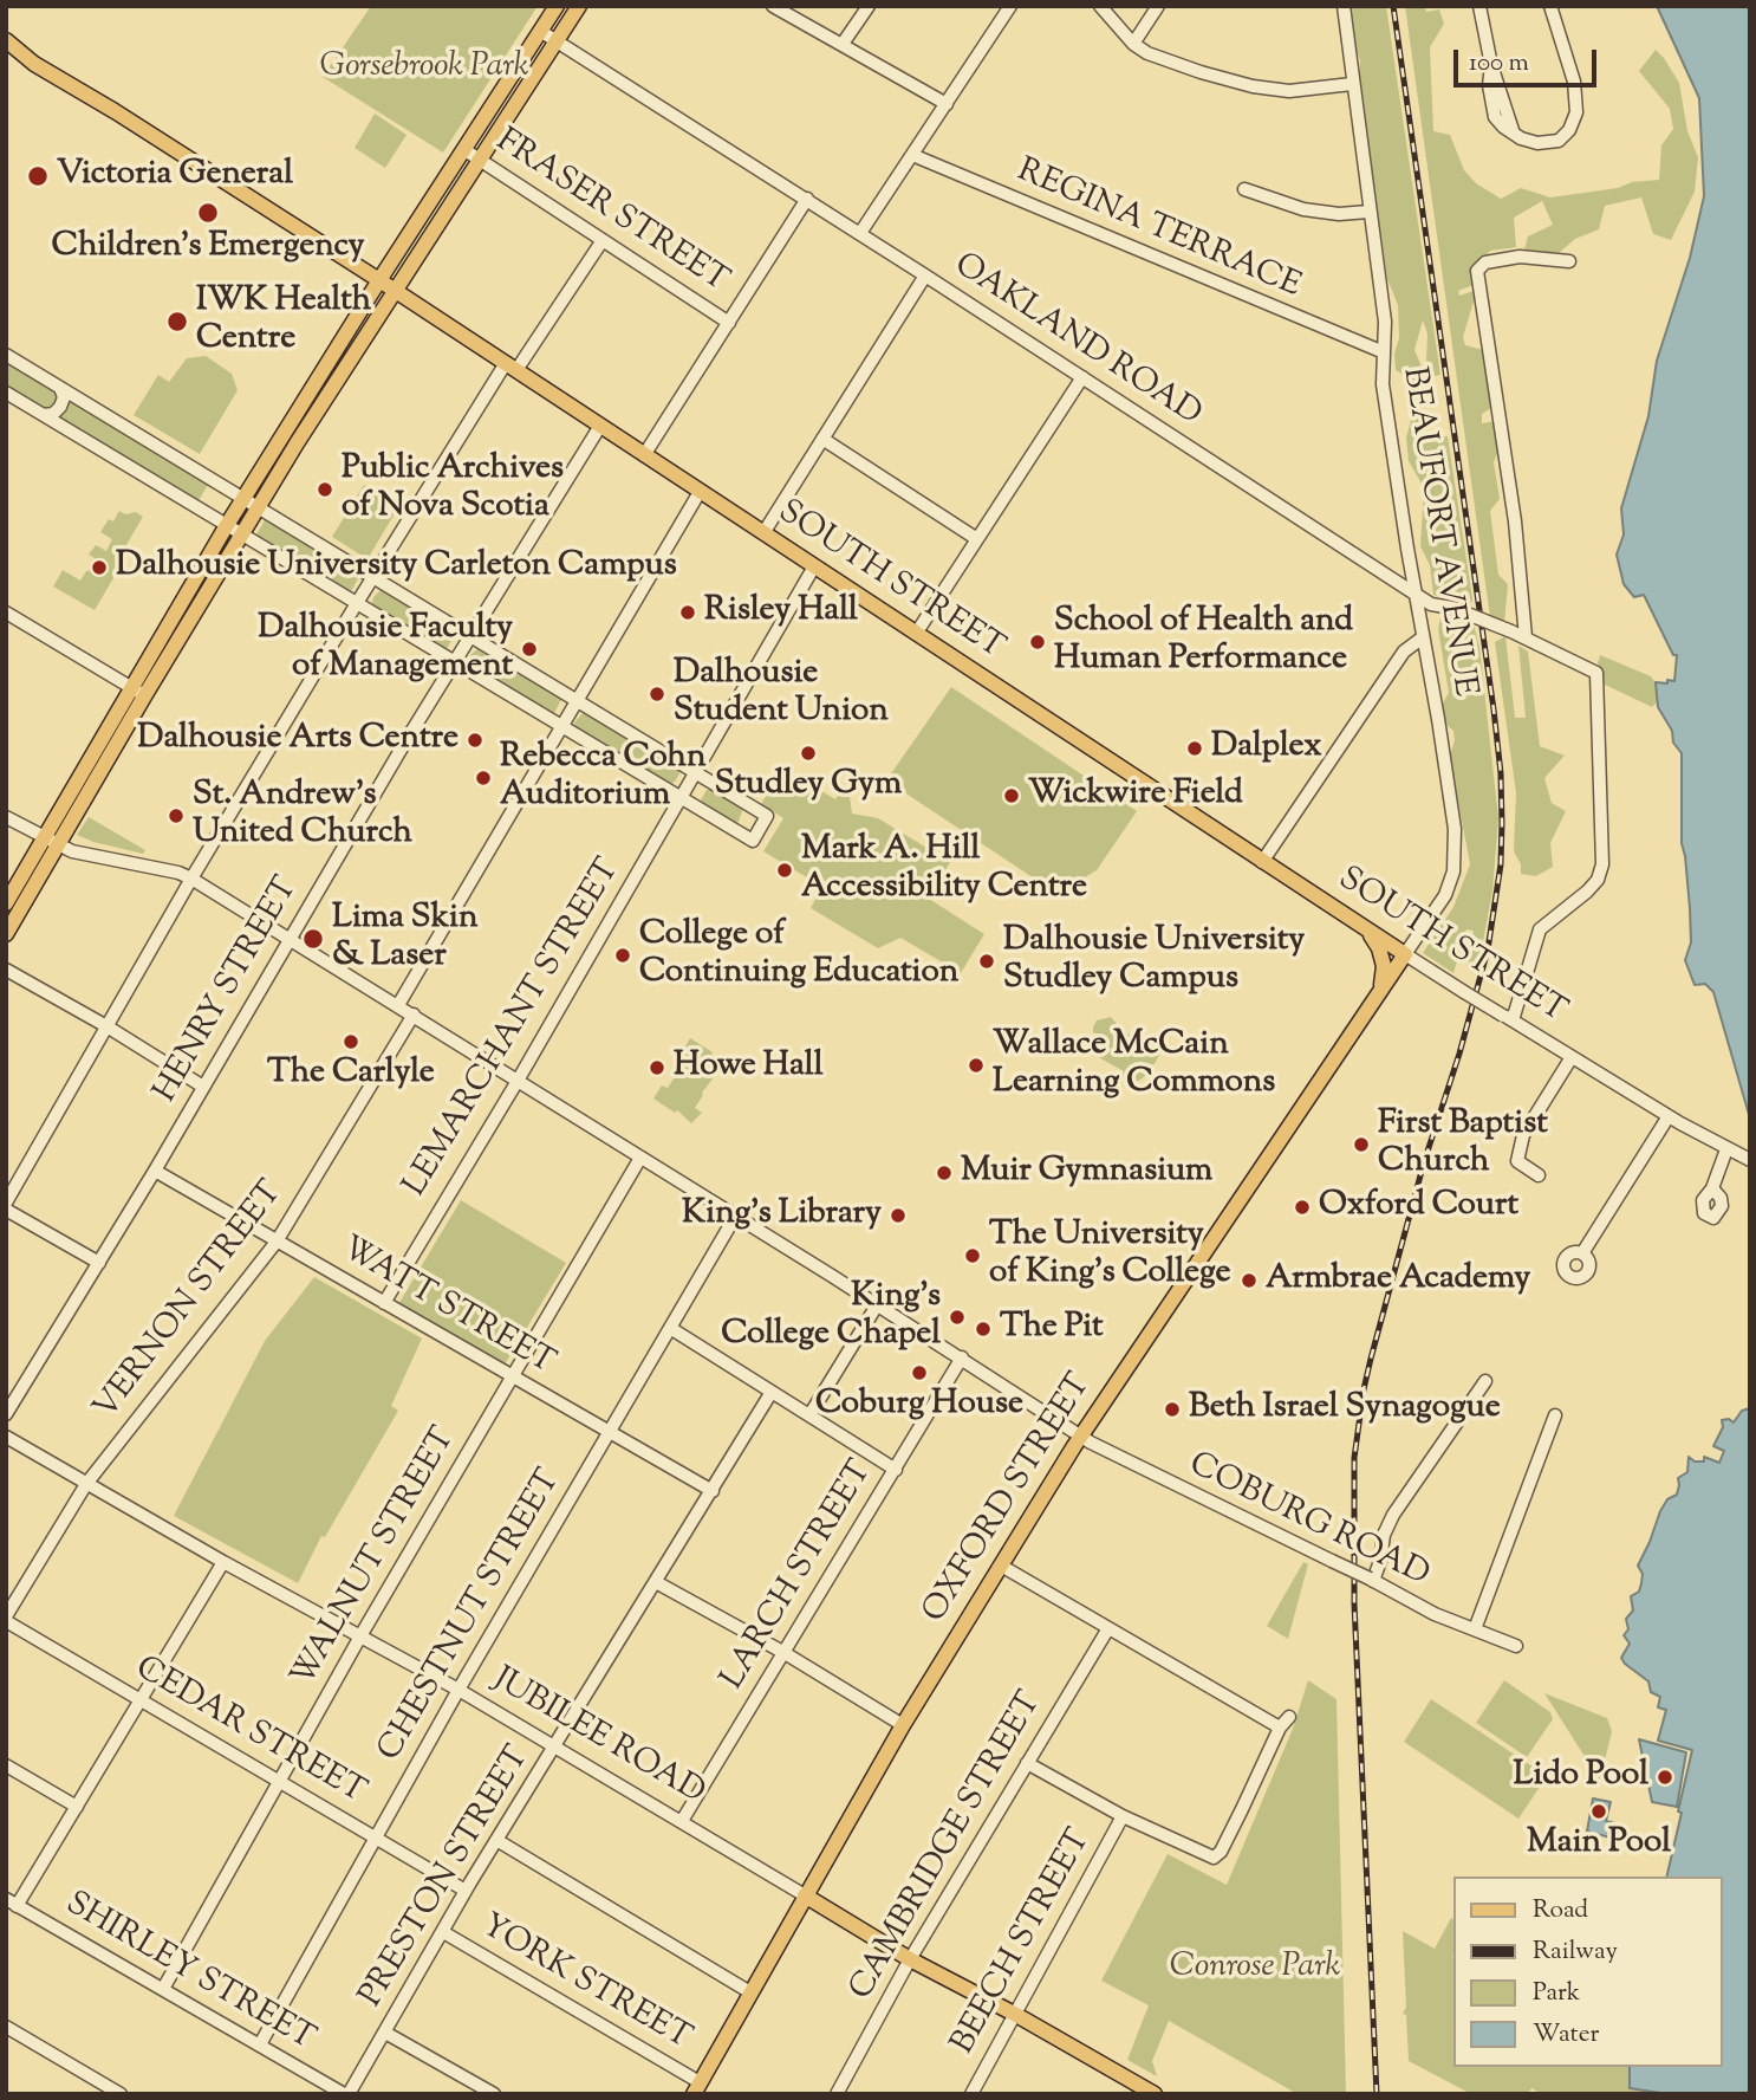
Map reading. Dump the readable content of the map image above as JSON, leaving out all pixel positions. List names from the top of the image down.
{
  "streets": {
    "main road": ["SOUTH STREET", "OXFORD STREET", "JUBILEE ROAD"],
    "street": [
      "FRASER STREET",
      "REGINA TERRACE",
      "OAKLAND ROAD",
      "BEAUFORT AVENUE",
      "HENRY STREET",
      "LEMARCHANT STREET",
      "VERNON STREET",
      "WATT STREET",
      "COBURG ROAD",
      "WALNUT STREET",
      "LARCH STREET",
      "CHESTNUT STREET",
      "CEDAR STREET",
      "CAMBRIDGE STREET",
      "PRESTON STREET",
      "BEECH STREET",
      "SHIRLEY STREET",
      "YORK STREET"
    ]
  },
  "crossings": [
    ["REGINA TERRACE", "BEAUFORT AVENUE"],
    ["OAKLAND ROAD", "BEAUFORT AVENUE"],
    ["OAKLAND ROAD", "SOUTH STREET"],
    ["BEAUFORT AVENUE", "SOUTH STREET"],
    ["BEAUFORT AVENUE", "OXFORD STREET"],
    ["SOUTH STREET", "HENRY STREET"],
    ["SOUTH STREET", "LEMARCHANT STREET"],
    ["SOUTH STREET", "OXFORD STREET"],
    ["HENRY STREET", "WATT STREET"],
    ["HENRY STREET", "COBURG ROAD"],
    ["LEMARCHANT STREET", "WATT STREET"],
    ["LEMARCHANT STREET", "COBURG ROAD"],
    ["VERNON STREET", "WATT STREET"],
    ["VERNON STREET", "COBURG ROAD"],
    ["VERNON STREET", "CEDAR STREET"],
    ["VERNON STREET", "JUBILEE ROAD"],
    ["WATT STREET", "WALNUT STREET"],
    ["WATT STREET", "CHESTNUT STREET"],
    ["WATT STREET", "PRESTON STREET"],
    ["OXFORD STREET", "COBURG ROAD"],
    ["OXFORD STREET", "JUBILEE ROAD"],
    ["OXFORD STREET", "YORK STREET"],
    ["COBURG ROAD", "WALNUT STREET"],
    ["COBURG ROAD", "LARCH STREET"],
    ["COBURG ROAD", "CHESTNUT STREET"],
    ["WALNUT STREET", "CEDAR STREET"],
    ["WALNUT STREET", "JUBILEE ROAD"],
    ["WALNUT STREET", "SHIRLEY STREET"],
    ["LARCH STREET", "JUBILEE ROAD"],
    ["CHESTNUT STREET", "CEDAR STREET"],
    ["CHESTNUT STREET", "JUBILEE ROAD"],
    ["CHESTNUT STREET", "SHIRLEY STREET"],
    ["CEDAR STREET", "PRESTON STREET"],
    ["JUBILEE ROAD", "CAMBRIDGE STREET"],
    ["JUBILEE ROAD", "PRESTON STREET"],
    ["JUBILEE ROAD", "BEECH STREET"],
    ["PRESTON STREET", "SHIRLEY STREET"],
    ["PRESTON STREET", "YORK STREET"]
  ],
  "parks": ["Gorsebrook Park", "Conrose Park"],
  "places": [
    "Victoria General",
    "Children's Emergency",
    "IWK Health Centre",
    "Public Archives of Nova Scotia",
    "Dalhousie University Carleton Campus",
    "Risley Hall",
    "School of Health and Human Performance",
    "Dalhousie Faculty of Management",
    "Dalhousie Student Union",
    "Dalhousie Arts Centre",
    "Dalplex",
    "Studley Gym",
    "Rebecca Cohn Auditorium",
    "Wickwire Field",
    "St. Andrew's United Church",
    "Mark A. Hill Accessibility Centre",
    "Lima Skin & Laser",
    "College of Continuing Education",
    "Dalhousie University Studley Campus",
    "The Carlyle",
    "Wallace McCain Learning Commons",
    "Howe Hall",
    "First Baptist Church",
    "Muir Gymnasium",
    "Oxford Court",
    "King's Library",
    "The University of King's College",
    "Armbrae Academy",
    "King's College Chapel",
    "The Pit",
    "Coburg House",
    "Beth Israel Synagogue",
    "Lido Pool",
    "Main Pool"
  ],
  "legend": [
    "Road",
    "Railway",
    "Park",
    "Water"
  ],
  "scale_bar": "100 m"
}
